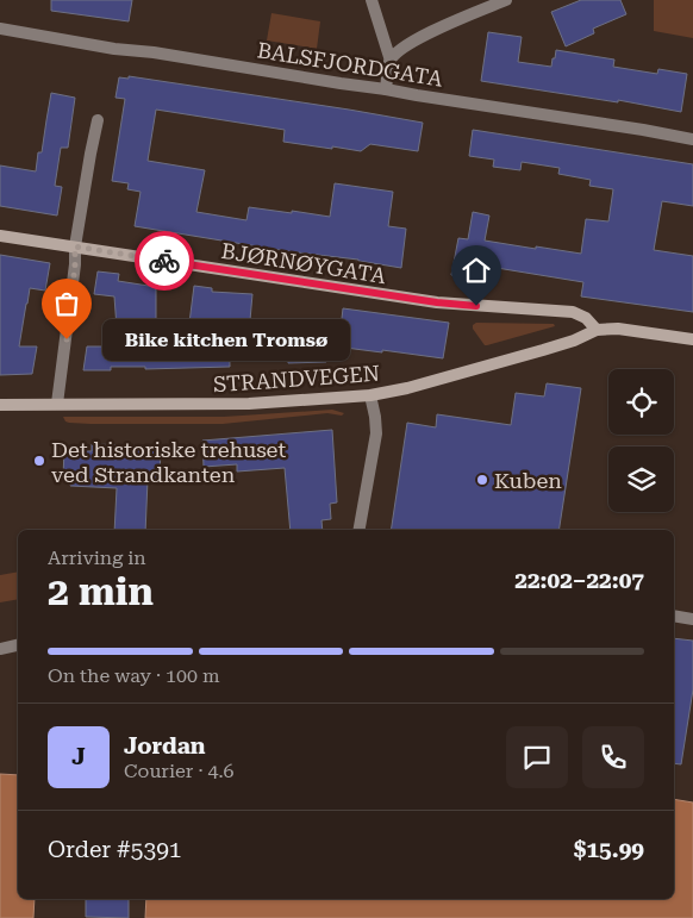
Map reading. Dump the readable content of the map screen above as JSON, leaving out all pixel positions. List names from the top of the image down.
{
  "streets": {
    "street": ["BALSFJORDGATA", "BJØRNØYGATA", "STRANDVEGEN"]
  },
  "crossings": [
    ["BJØRNØYGATA", "STRANDVEGEN"]
  ],
  "places": ["Bike kitchen Tromsø", "Det historiske trehuset ved Strandkanten", "Kuben"],
  "page": {
    "bubble": "Bike kitchen Tromsø",
    "heading": ["2 min", "Arriving in", "22:02–22:07"],
    "panel": [
      "Jordan",
      "Courier · 4.6",
      "Order #5391",
      "$15.99"
    ],
    "bar": "On the way · 100 m",
    "round": "J"
  }
}
